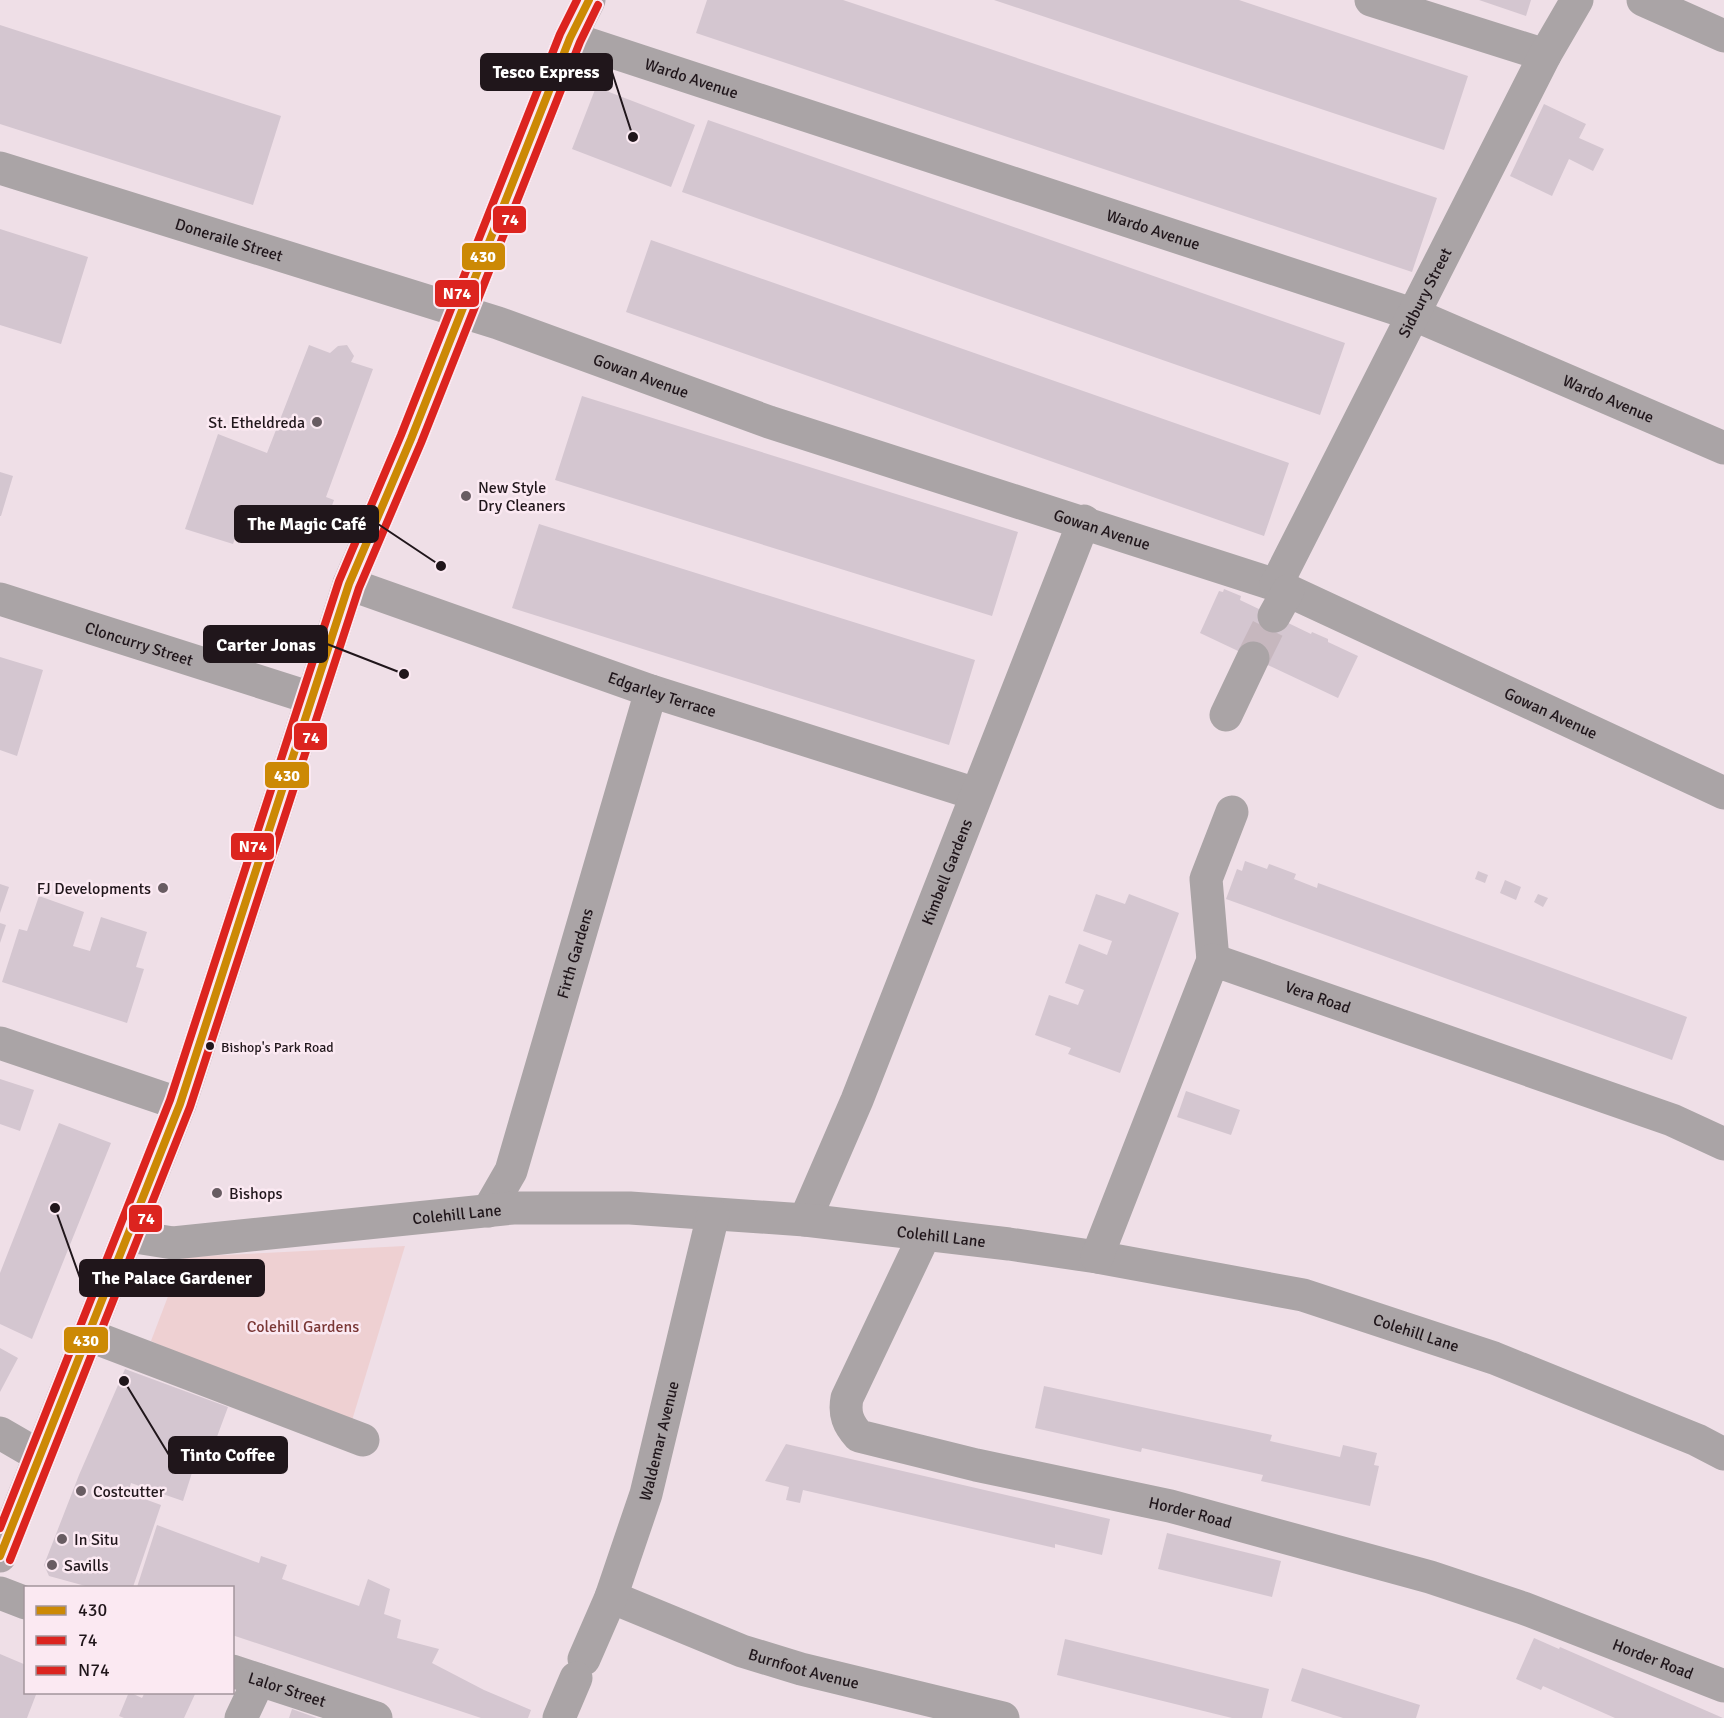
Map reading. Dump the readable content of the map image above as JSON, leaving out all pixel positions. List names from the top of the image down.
{
  "streets": {
    "street": [
      "Wardo Avenue",
      "Doneraile Street",
      "Sidbury Street",
      "Gowan Avenue",
      "Cloncurry Street",
      "Edgarley Terrace",
      "Kimbell Gardens",
      "Firth Gardens",
      "Vera Road",
      "Colehill Lane",
      "Waldemar Avenue",
      "Horder Road",
      "Burnfoot Avenue",
      "Lalor Street"
    ]
  },
  "crossings": [
    ["Wardo Avenue", "Sidbury Street"],
    ["Doneraile Street", "Gowan Avenue"],
    ["Sidbury Street", "Gowan Avenue"],
    ["Gowan Avenue", "Kimbell Gardens"],
    ["Edgarley Terrace", "Kimbell Gardens"],
    ["Edgarley Terrace", "Firth Gardens"],
    ["Kimbell Gardens", "Colehill Lane"],
    ["Firth Gardens", "Colehill Lane"],
    ["Colehill Lane", "Waldemar Avenue"],
    ["Colehill Lane", "Horder Road"],
    ["Waldemar Avenue", "Burnfoot Avenue"]
  ],
  "parks": ["Colehill Gardens"],
  "places": [
    "Tesco Express",
    "St. Etheldreda",
    "New Style Dry Cleaners",
    "The Magic Café",
    "Carter Jonas",
    "FJ Developments",
    "Bishop's Park Road",
    "Bishops",
    "The Palace Gardener",
    "Tinto Coffee",
    "Costcutter",
    "In Situ",
    "Savills"
  ],
  "lines": ["transit line 430", "transit line N74", "transit line 74"],
  "legend": ["430", "74", "N74"]
}
